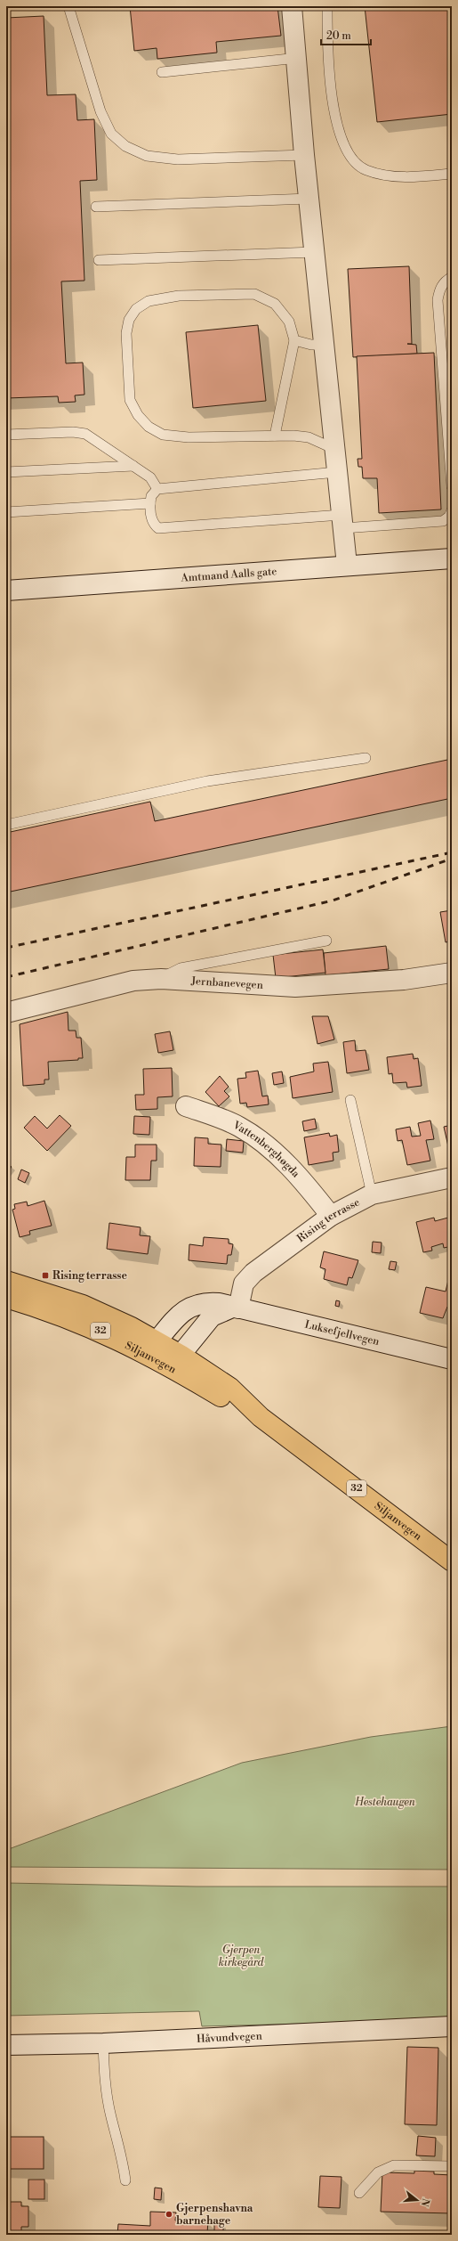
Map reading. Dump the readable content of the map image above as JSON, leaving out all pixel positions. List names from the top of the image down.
{
  "streets": {
    "main road": ["32", "Siljanvegen"],
    "street": [
      "Amtmand Aalls gate",
      "Jernbanevegen",
      "Vattenberghøgda",
      "Rising terrasse",
      "Luksefjellvegen",
      "Håvundvegen"
    ]
  },
  "crossings": [
    ["Vattenberghøgda", "Rising terrasse"],
    ["Rising terrasse", "Luksefjellvegen"],
    ["Luksefjellvegen", "Siljanvegen"]
  ],
  "parks": ["Hestehaugen", "Gjerpen kirkegård"],
  "places": {
    "transit": ["Rising terrasse"],
    "other": ["Gjerpenshavna barnehage"]
  },
  "scale_bar": "20 m",
  "north": "right"
}
